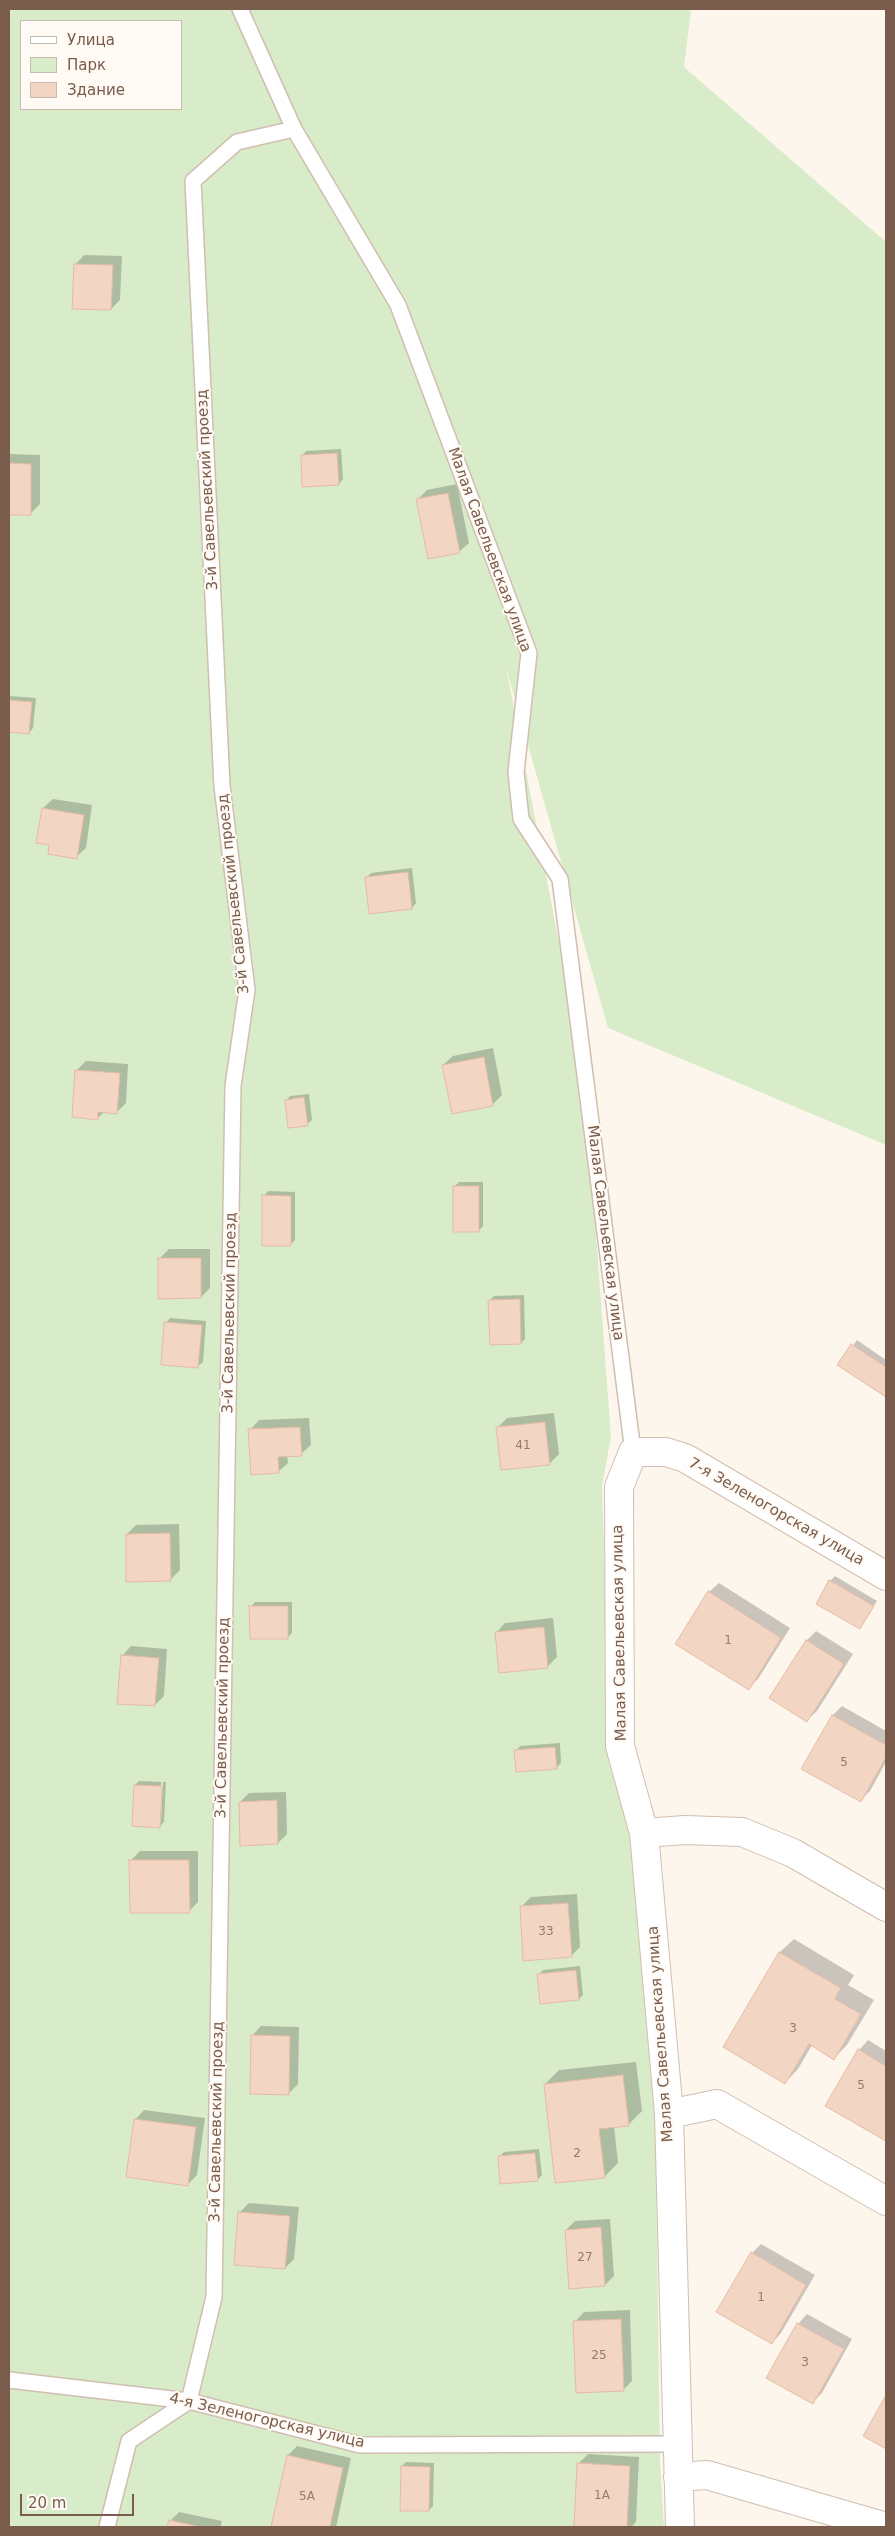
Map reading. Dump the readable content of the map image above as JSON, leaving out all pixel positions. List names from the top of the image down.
{
  "streets": {
    "street": ["Малая Савельевская улица", "7-я Зеленогорская улица"],
    "lane": ["3-й Савельевский проезд", "4-я Зеленогорская улица"]
  },
  "crossings": [
    ["3-й Савельевский проезд", "Малая Савельевская улица"],
    ["3-й Савельевский проезд", "4-я Зеленогорская улица"],
    ["Малая Савельевская улица", "7-я Зеленогорская улица"],
    ["Малая Савельевская улица", "4-я Зеленогорская улица"]
  ],
  "house_numbers": [
    "41",
    "1",
    "5",
    "33",
    "3",
    "5",
    "2",
    "27",
    "1",
    "25",
    "3",
    "1А",
    "5А"
  ],
  "legend": ["Улица", "Парк", "Здание"],
  "scale_bar": "20 m"
}
